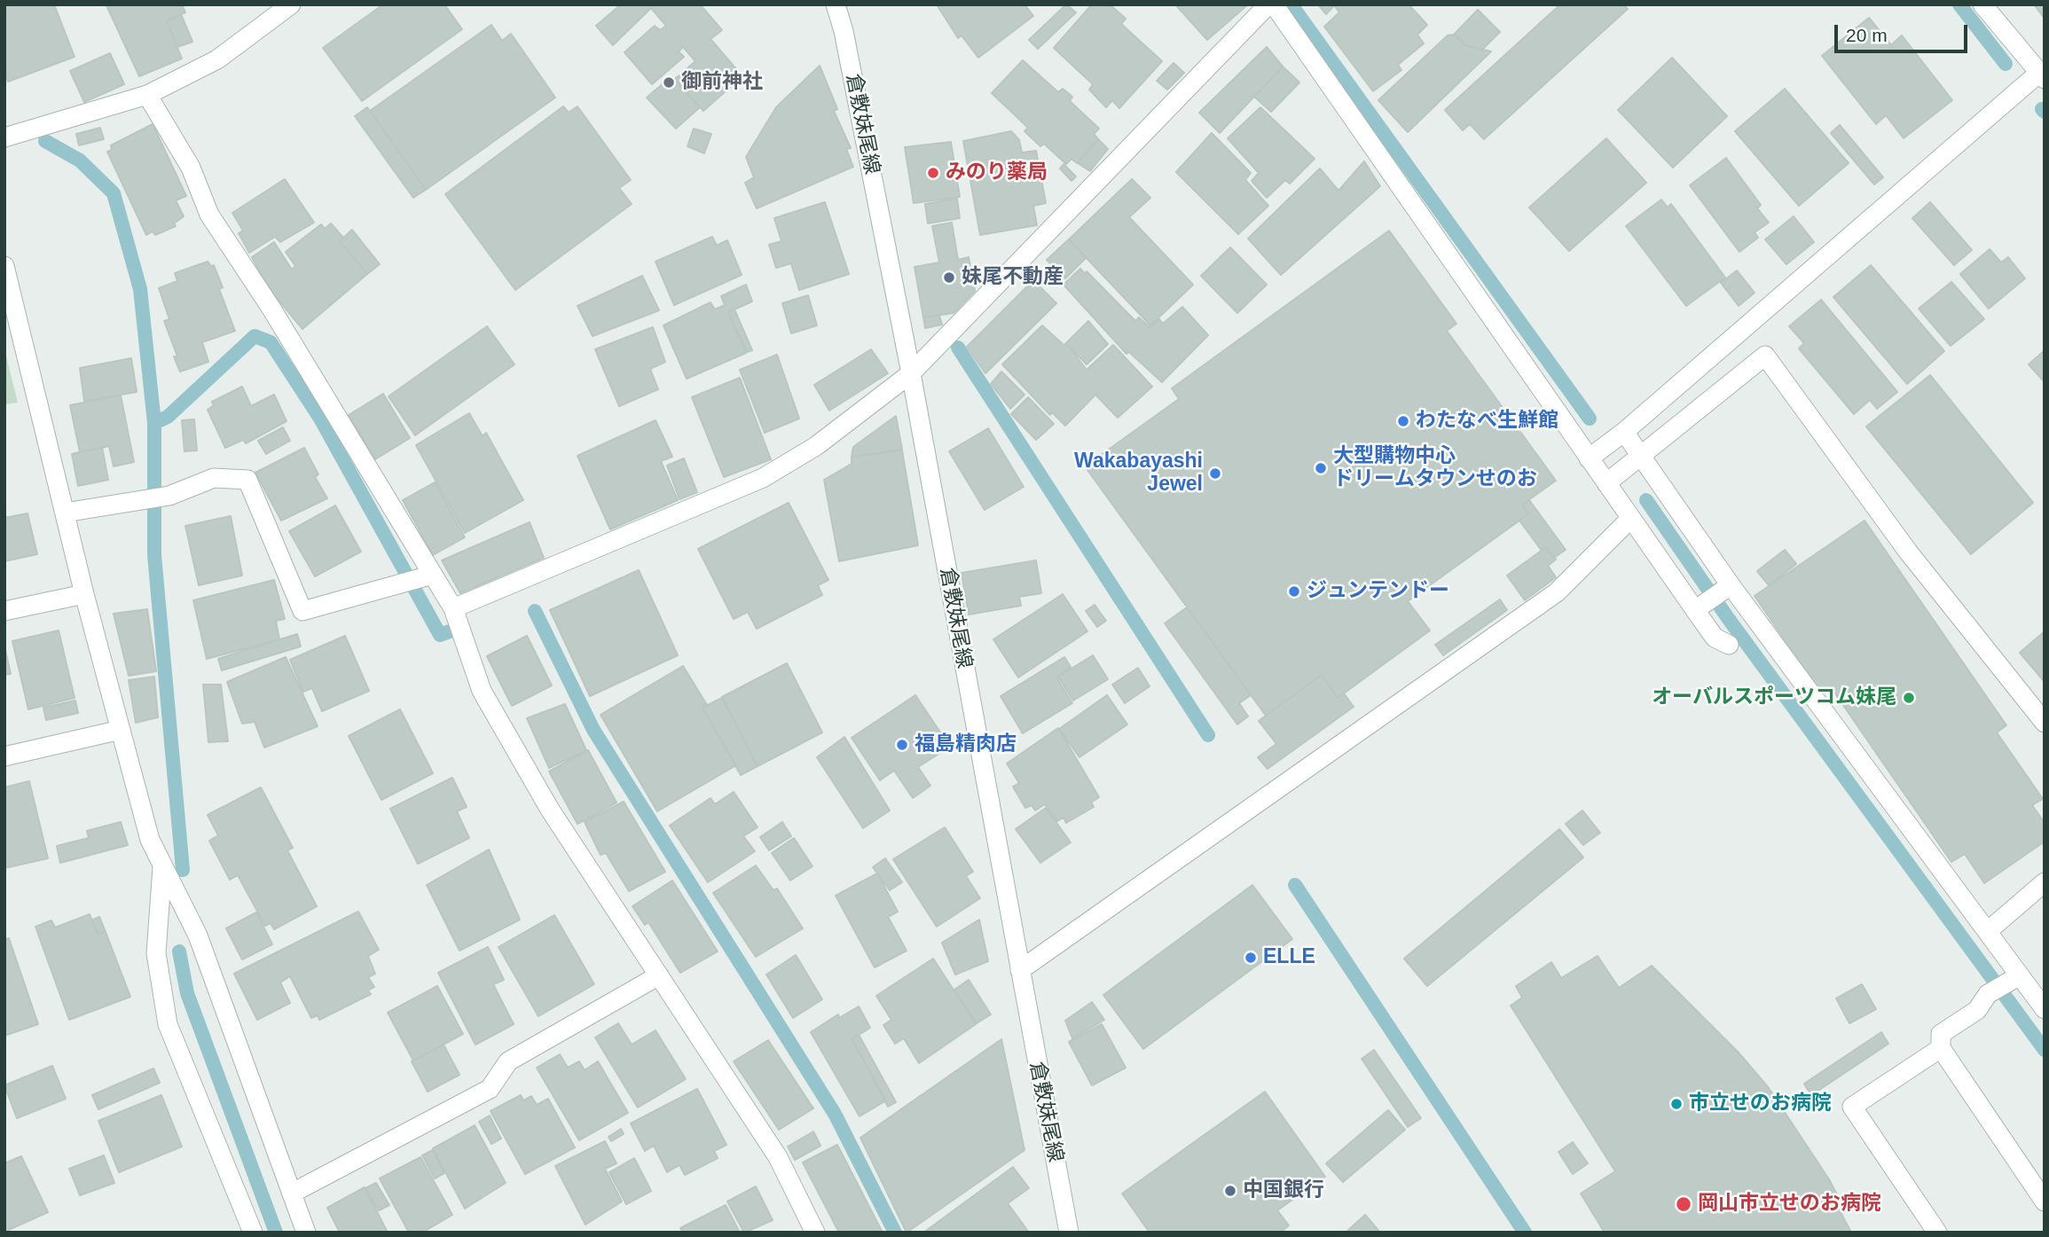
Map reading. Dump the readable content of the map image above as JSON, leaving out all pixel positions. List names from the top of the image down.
{
  "streets": {
    "street": ["倉敷妹尾線"]
  },
  "places": [
    "御前神社",
    "みのり薬局",
    "妹尾不動産",
    "わたなべ生鮮館",
    "大型購物中心 ドリームタウンせのお",
    "Wakabayashi Jewel",
    "ジュンテンドー",
    "オーバルスポーツコム妹尾",
    "福島精肉店",
    "ELLE",
    "市立せのお病院",
    "中国銀行",
    "岡山市立せのお病院"
  ],
  "scale_bar": "20 m"
}
